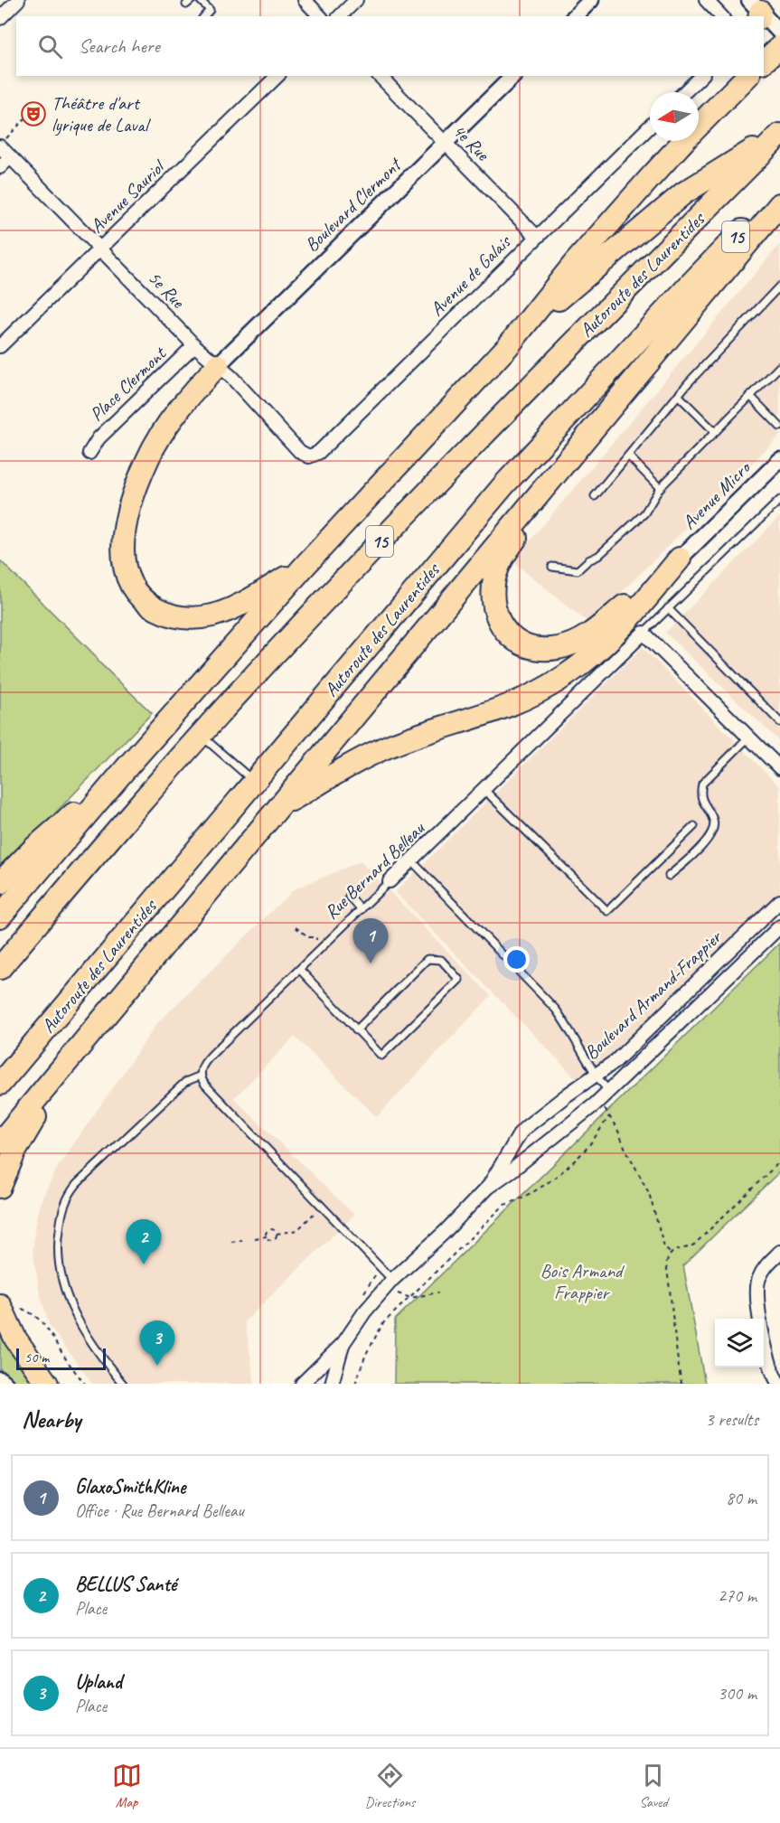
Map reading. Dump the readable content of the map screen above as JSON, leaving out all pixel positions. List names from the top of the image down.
{
  "streets": {
    "highway": ["15", "Autoroute des Laurentides"],
    "street": [
      "4e Rue",
      "Avenue Sauriol",
      "Boulevard Clermont",
      "Avenue de Galais",
      "5e Rue",
      "Place Clermont",
      "Avenue Micro",
      "Rue Bernard Belleau",
      "Boulevard Armand-Frappier"
    ]
  },
  "crossings": [
    ["4e Rue", "Boulevard Clermont"],
    ["4e Rue", "Avenue de Galais"],
    ["Avenue Sauriol", "5e Rue"],
    ["Boulevard Clermont", "5e Rue"],
    ["Avenue de Galais", "5e Rue"],
    ["5e Rue", "Place Clermont"]
  ],
  "parks": ["Bois Armand Frappier"],
  "places": {
    "theatre": ["Théâtre d'art lyrique de Laval"]
  },
  "scale_bar": "50 m",
  "north": "left",
  "page": {
    "search": "Search here",
    "pins": ["1", "2", "3"],
    "scale": "50 m",
    "heading": ["Nearby", "3 results"],
    "list": [
      {
        "mark": "1",
        "name": "GlaxoSmithKline",
        "note": "Office · Rue Bernard Belleau",
        "value": "80 m"
      },
      {
        "mark": "2",
        "name": "BELLUS Santé",
        "note": "Place",
        "value": "270 m"
      },
      {
        "mark": "3",
        "name": "Upland",
        "note": "Place",
        "value": "300 m"
      }
    ],
    "nav": ["Map", "Directions", "Saved"]
  }
}
